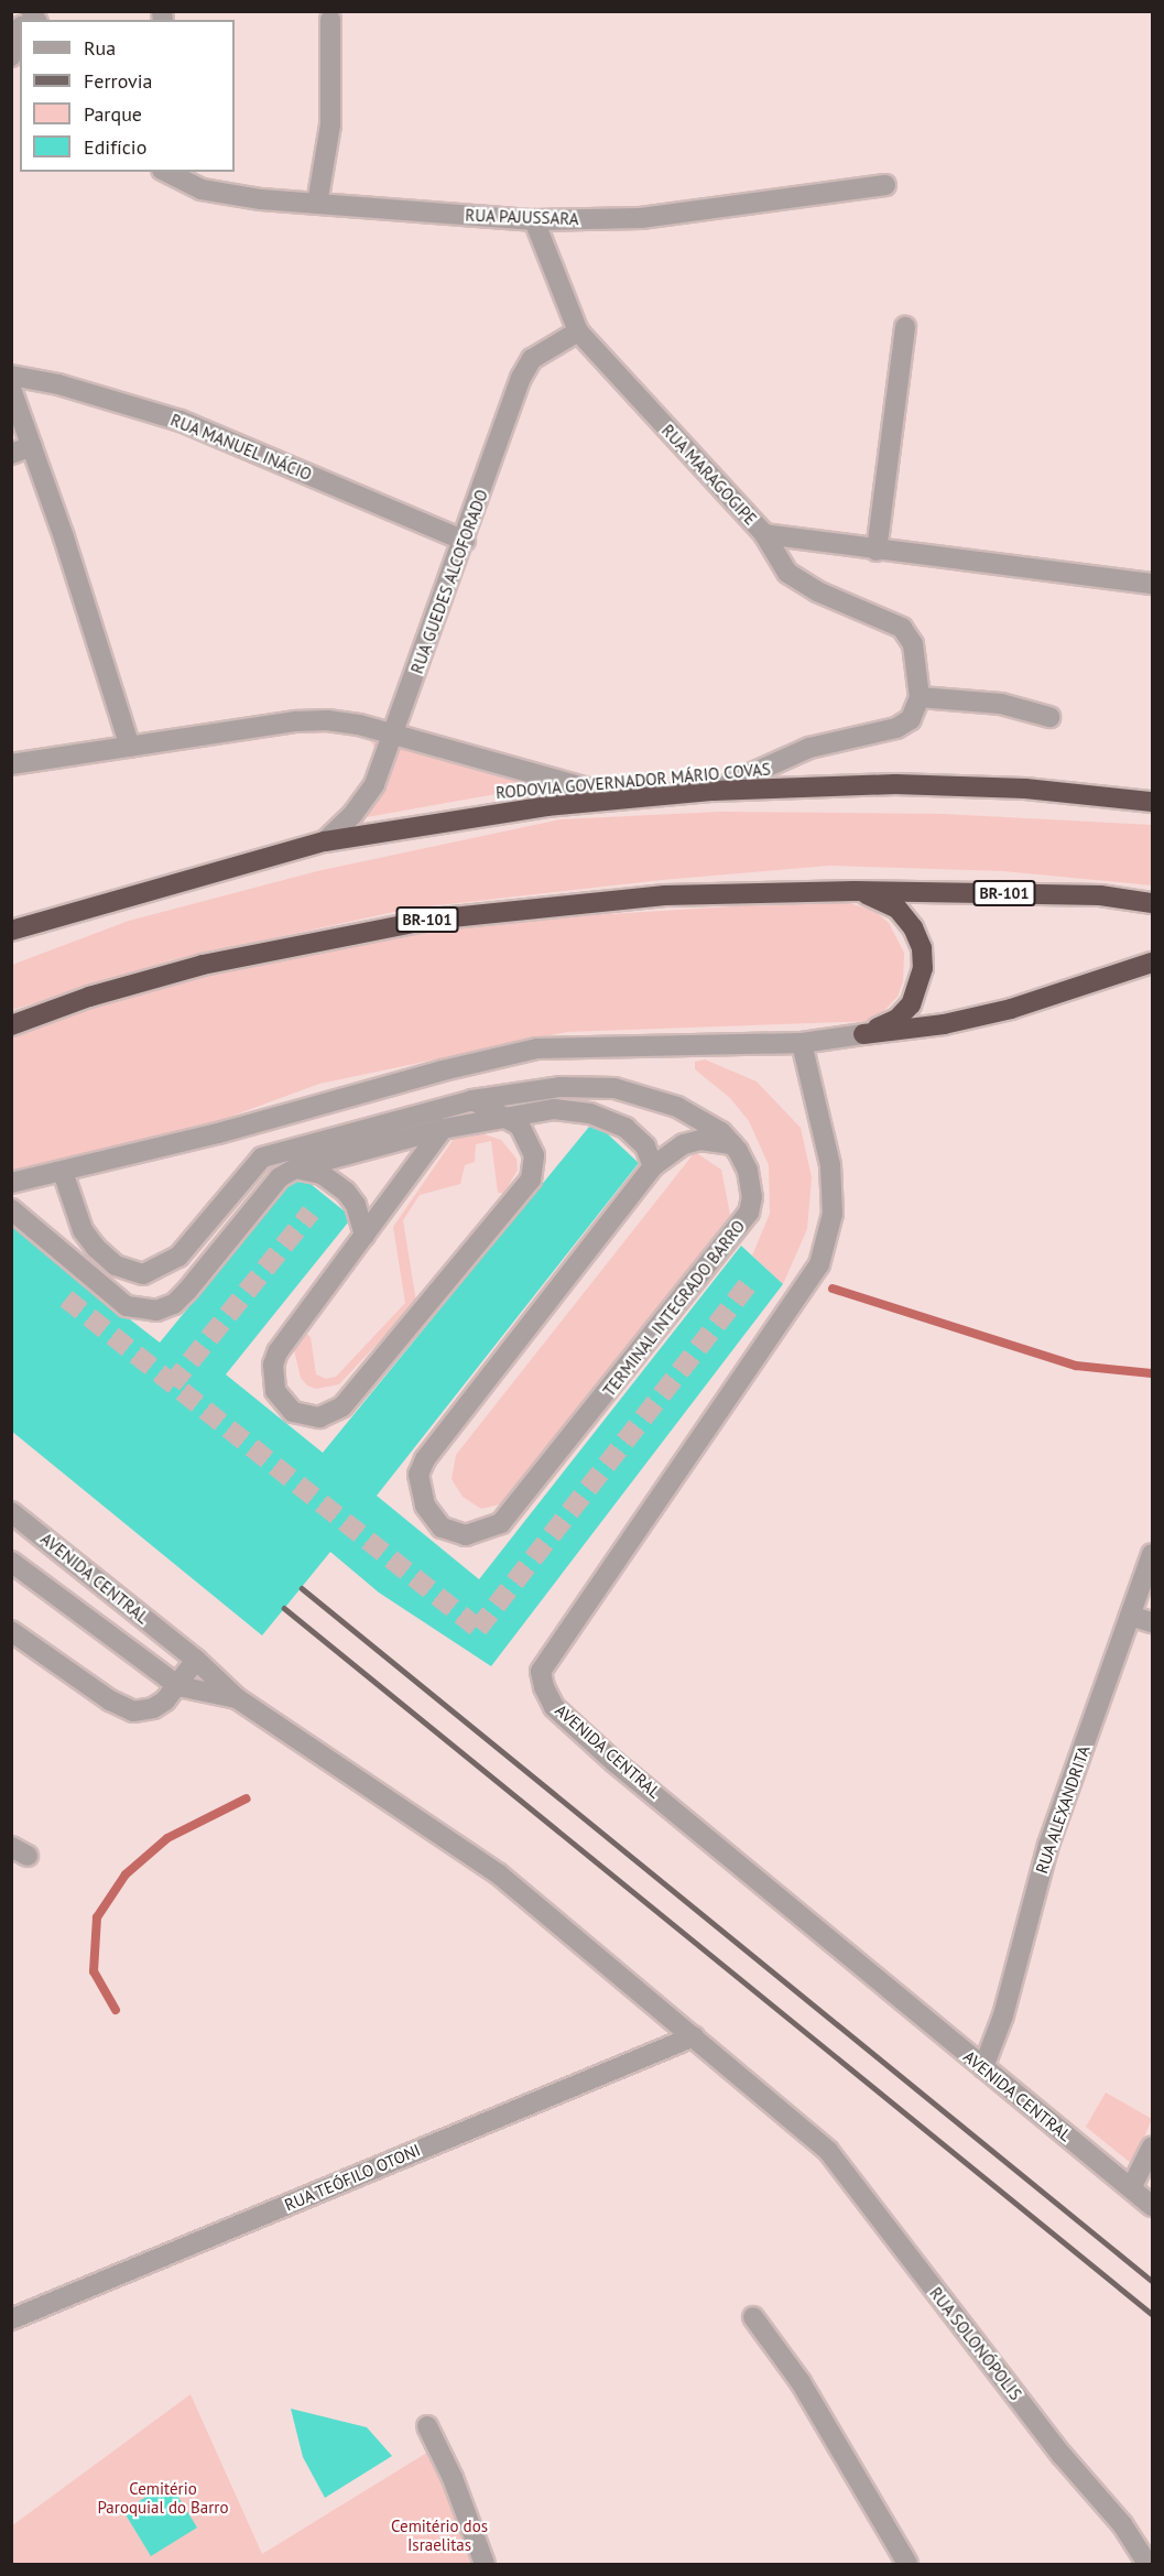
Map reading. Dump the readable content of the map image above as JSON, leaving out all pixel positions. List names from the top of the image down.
{
  "streets": {
    "highway": ["RODOVIA GOVERNADOR MÁRIO COVAS", "BR-101"],
    "street": [
      "RUA PAJUSSARA",
      "RUA MANUEL INÁCIO",
      "RUA MARAGOGIPE",
      "RUA GUEDES ALCOFORADO",
      "TERMINAL INTEGRADO BARRO",
      "AVENIDA CENTRAL",
      "RUA ALEXANDRITA",
      "RUA TEÓFILO OTONI",
      "RUA SOLONÓPOLIS"
    ]
  },
  "crossings": [
    ["RUA PAJUSSARA", "RUA MARAGOGIPE"],
    ["RUA MANUEL INÁCIO", "RUA GUEDES ALCOFORADO"],
    ["RUA MARAGOGIPE", "RUA GUEDES ALCOFORADO"],
    ["RUA GUEDES ALCOFORADO", "RODOVIA GOVERNADOR MÁRIO COVAS"],
    ["AVENIDA CENTRAL", "RUA ALEXANDRITA"],
    ["AVENIDA CENTRAL", "RUA TEÓFILO OTONI"],
    ["AVENIDA CENTRAL", "RUA SOLONÓPOLIS"]
  ],
  "parks": ["Cemitério Paroquial do Barro", "Cemitério dos Israelitas"],
  "legend": [
    "Rua",
    "Ferrovia",
    "Parque",
    "Edifício"
  ]
}
